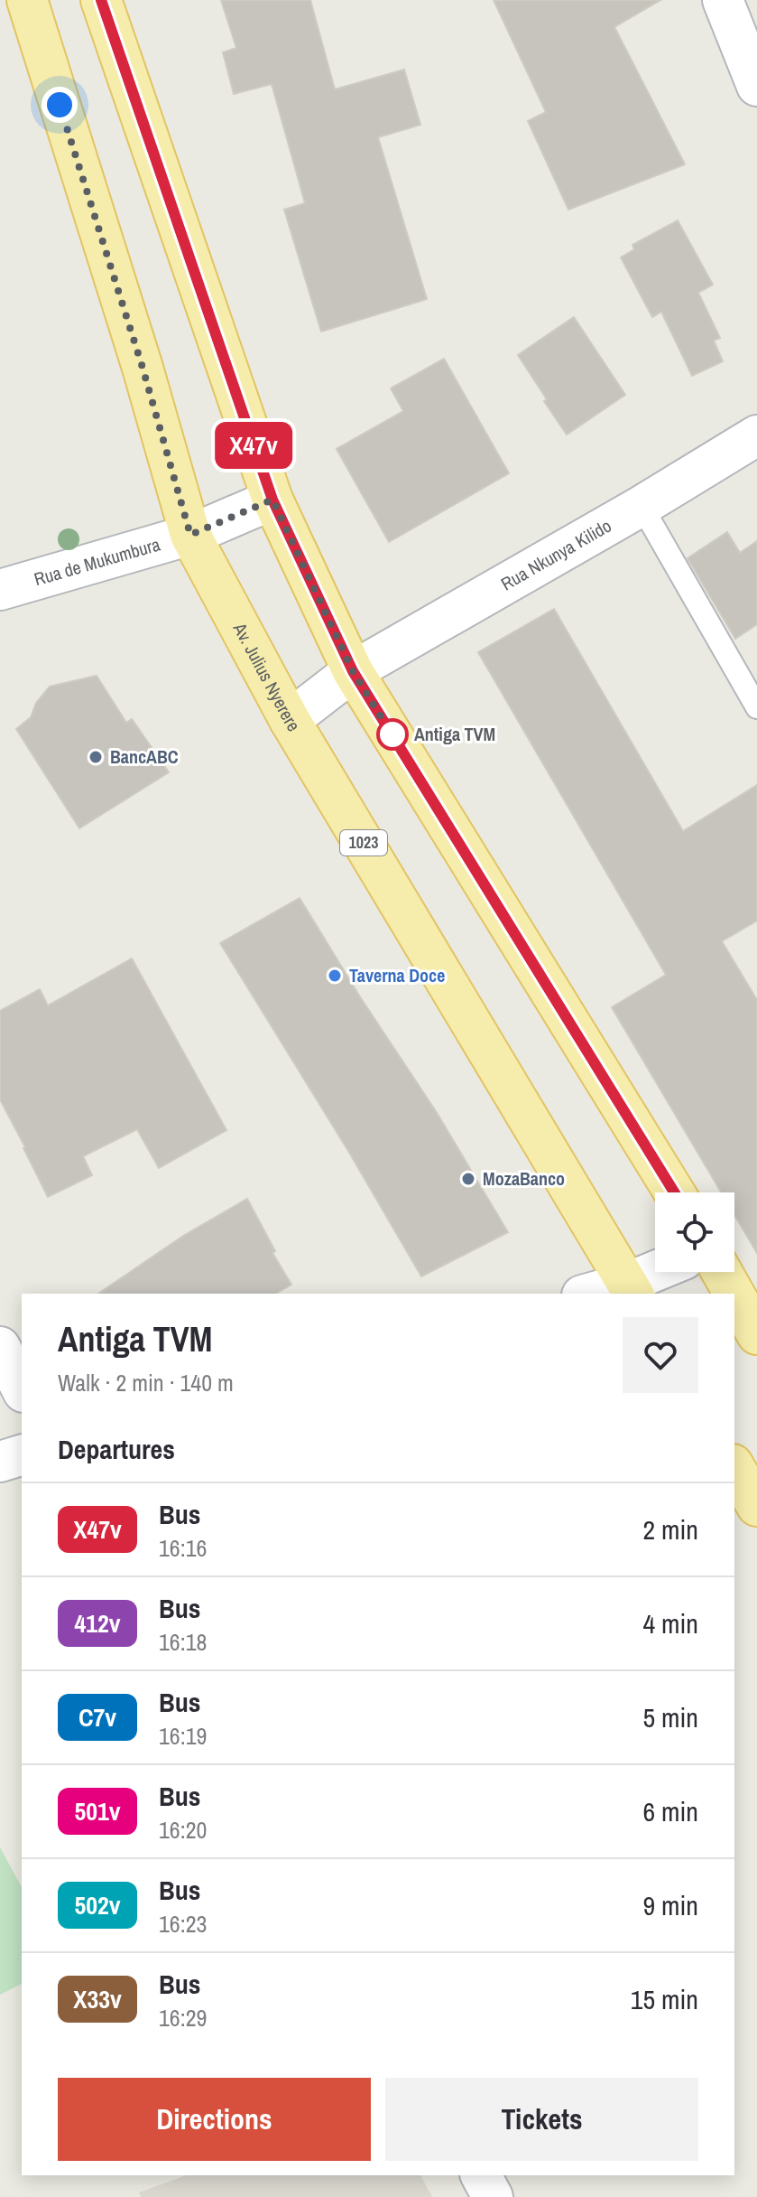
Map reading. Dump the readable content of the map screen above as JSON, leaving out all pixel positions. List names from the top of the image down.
{
  "streets": {
    "main road": ["Av. Julius Nyerere", "1023"],
    "street": ["Rua Nkunya Kilido", "Rua de Mukumbura"]
  },
  "crossings": [
    ["Rua Nkunya Kilido", "Av. Julius Nyerere"],
    ["Rua de Mukumbura", "Av. Julius Nyerere"]
  ],
  "places": [
    "Antiga TVM",
    "BancABC",
    "Taverna Doce",
    "MozaBanco"
  ],
  "lines": ["bus line X47v"],
  "page": {
    "on_map": "X47v",
    "heading": [
      ["Antiga TVM", "Walk · 2 min · 140 m"],
      "Departures"
    ],
    "list": [
      {
        "mark": "X47v",
        "name": "Bus",
        "note": "16:16",
        "value": "2 min"
      },
      {
        "mark": "412v",
        "name": "Bus",
        "note": "16:18",
        "value": "4 min"
      },
      {
        "mark": "C7v",
        "name": "Bus",
        "note": "16:19",
        "value": "5 min"
      },
      {
        "mark": "501v",
        "name": "Bus",
        "note": "16:20",
        "value": "6 min"
      },
      {
        "mark": "502v",
        "name": "Bus",
        "note": "16:23",
        "value": "9 min"
      },
      {
        "mark": "X33v",
        "name": "Bus",
        "note": "16:29",
        "value": "15 min"
      }
    ],
    "buttons": ["Directions", "Tickets"]
  }
}
